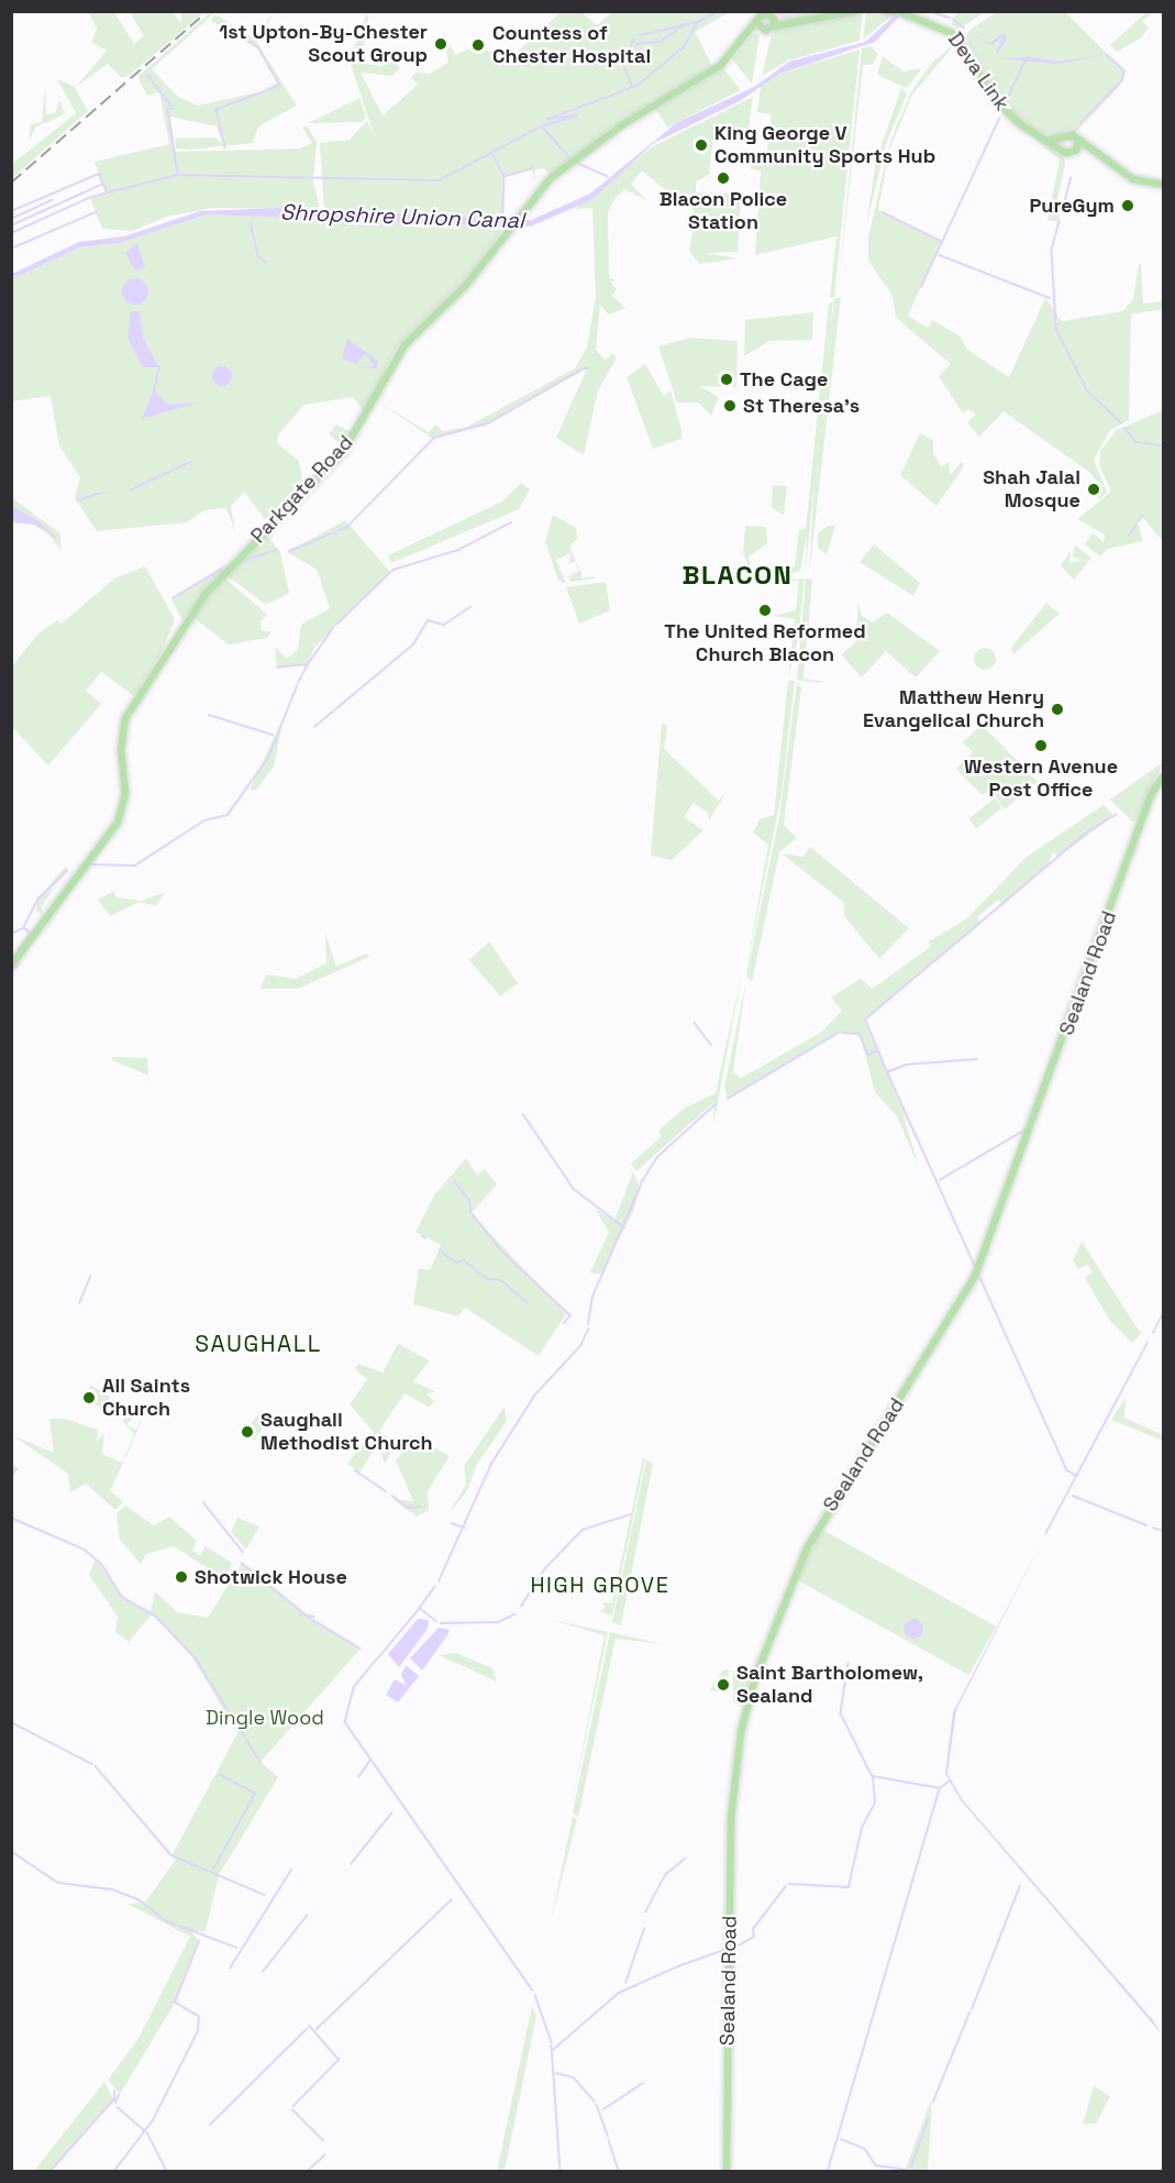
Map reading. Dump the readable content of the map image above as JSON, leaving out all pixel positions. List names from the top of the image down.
{
  "streets": {
    "main road": ["Deva Link", "Parkgate Road", "Sealand Road"]
  },
  "districts": ["BLACON", "SAUGHALL", "HIGH GROVE"],
  "water": ["Shropshire Union Canal"],
  "parks": ["Dingle Wood"],
  "places": [
    "1st Upton-By-Chester Scout Group",
    "Countess of Chester Hospital",
    "King George V Community Sports Hub",
    "Blacon Police Station",
    "PureGym",
    "The Cage",
    "St Theresa's",
    "Shah Jalal Mosque",
    "The United Reformed Church Blacon",
    "Matthew Henry Evangelical Church",
    "Western Avenue Post Office",
    "All Saints Church",
    "Saughall Methodist Church",
    "Shotwick House",
    "Saint Bartholomew, Sealand"
  ]
}
